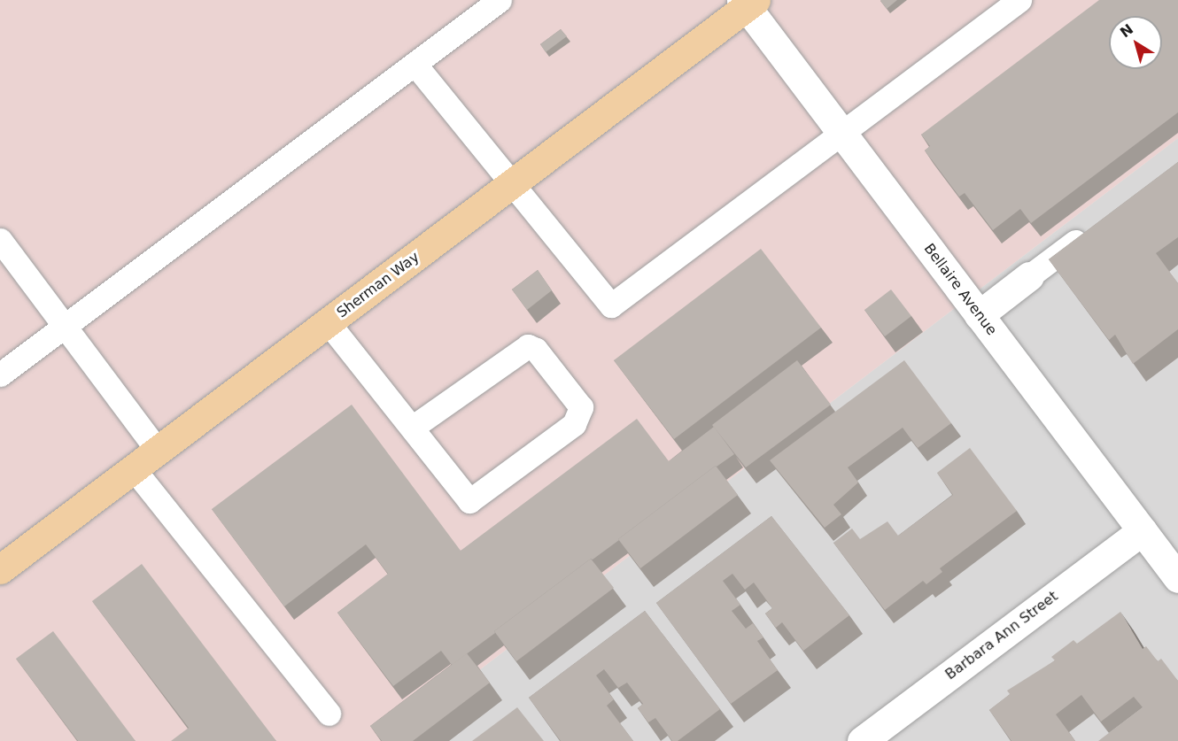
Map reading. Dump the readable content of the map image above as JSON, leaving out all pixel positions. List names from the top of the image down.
{
  "streets": {
    "main road": ["Sherman Way"],
    "street": ["Bellaire Avenue", "Barbara Ann Street"]
  },
  "crossings": [
    ["Sherman Way", "Bellaire Avenue"],
    ["Bellaire Avenue", "Barbara Ann Street"]
  ],
  "north": "top left"
}
